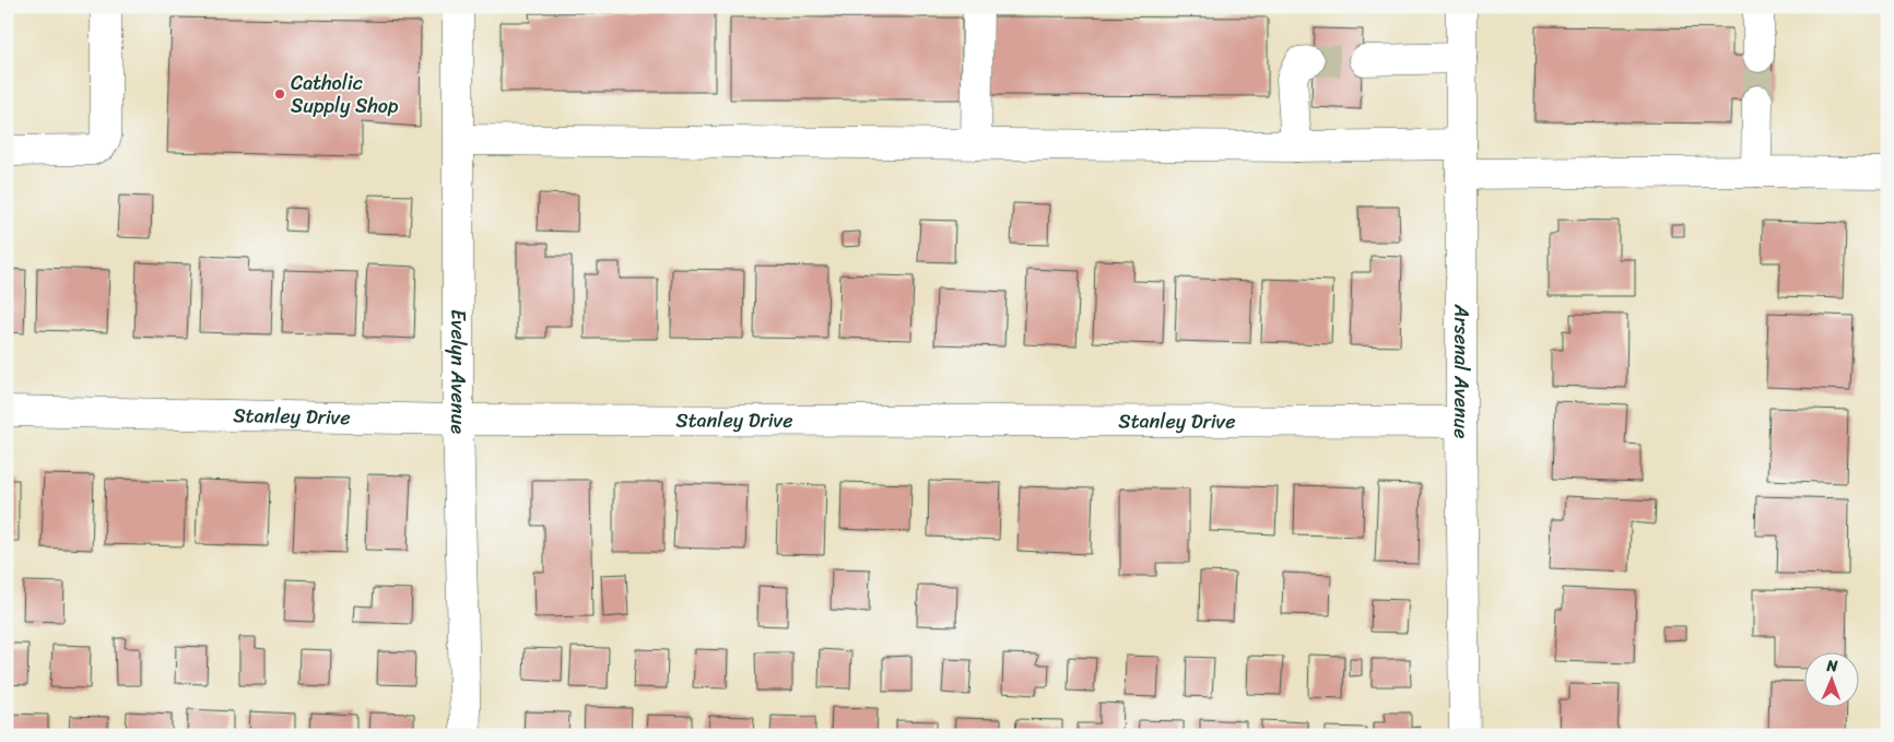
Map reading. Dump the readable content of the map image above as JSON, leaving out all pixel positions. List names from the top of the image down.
{
  "streets": {
    "street": ["Evelyn Avenue", "Arsenal Avenue", "Stanley Drive"]
  },
  "crossings": [
    ["Evelyn Avenue", "Stanley Drive"],
    ["Arsenal Avenue", "Stanley Drive"]
  ],
  "places": ["Catholic Supply Shop"],
  "north": "top"
}
